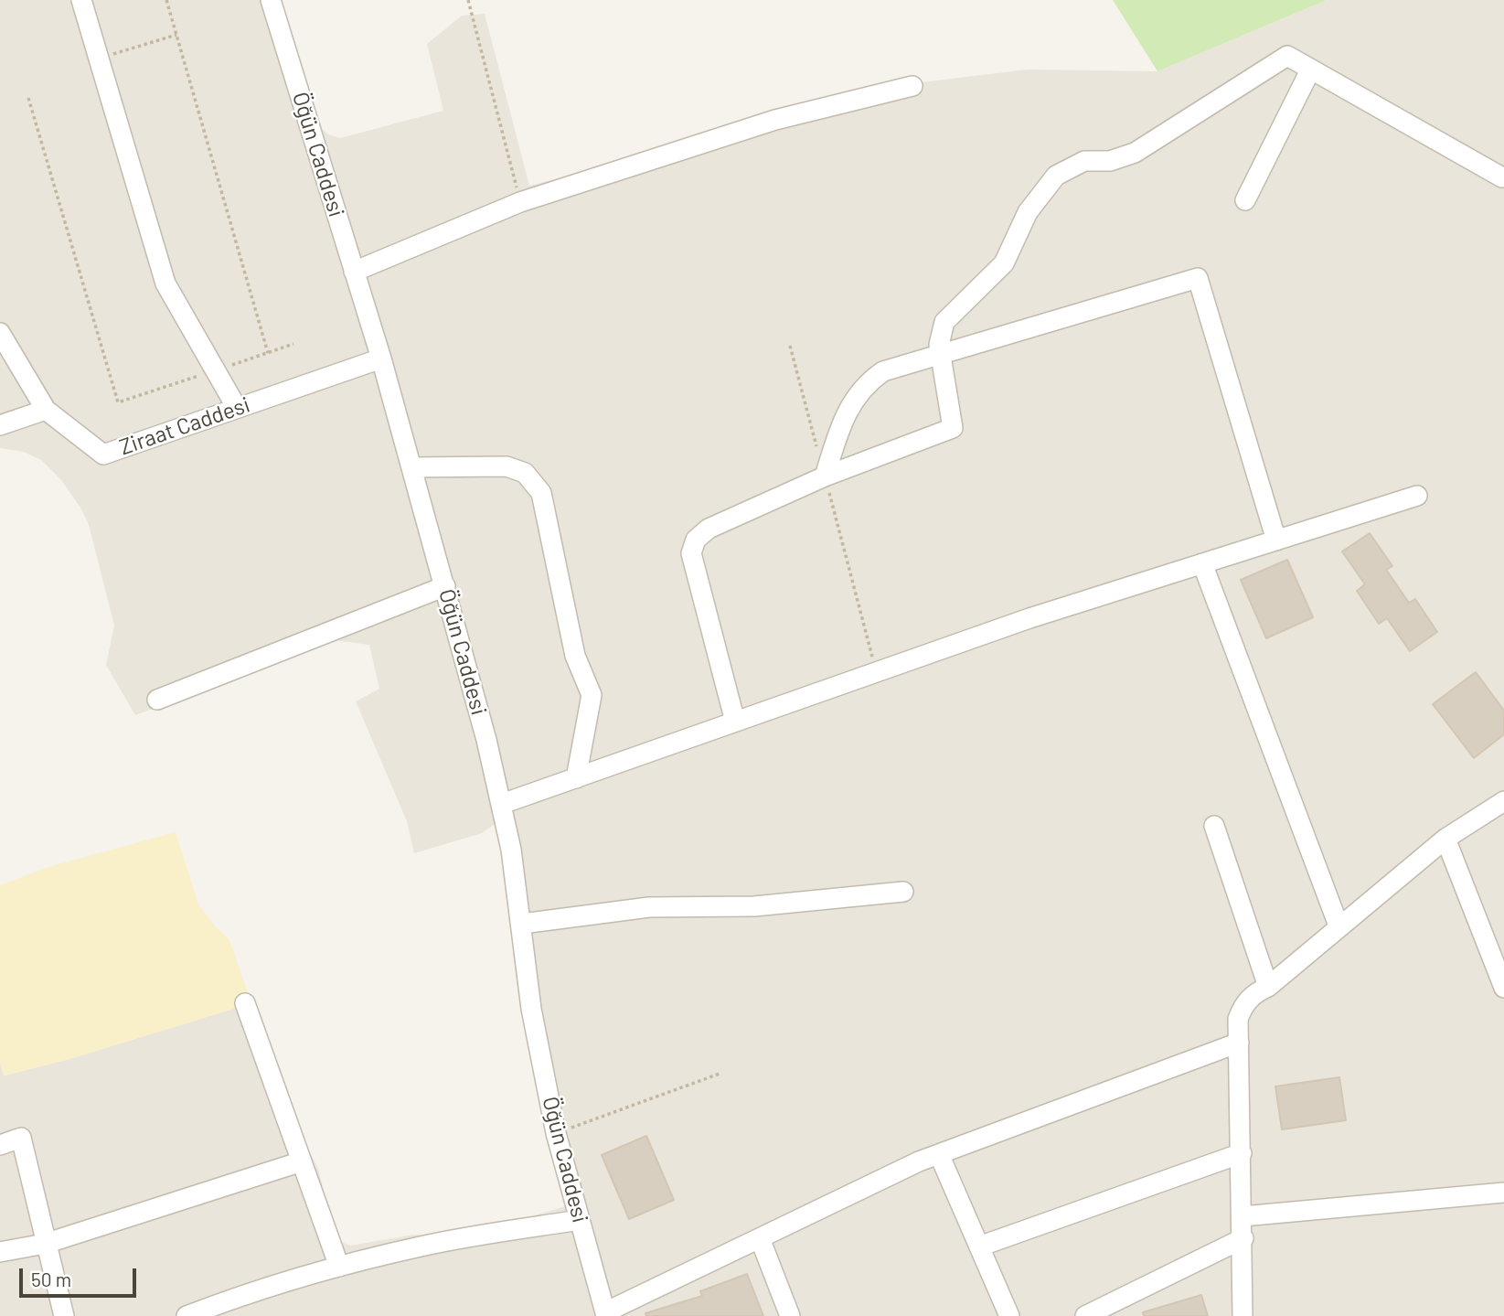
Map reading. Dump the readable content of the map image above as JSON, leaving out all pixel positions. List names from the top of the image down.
{
  "streets": {
    "street": ["Öğün Caddesi", "Ziraat Caddesi"]
  },
  "crossings": [
    ["Öğün Caddesi", "Ziraat Caddesi"]
  ],
  "scale_bar": "50 m"
}
